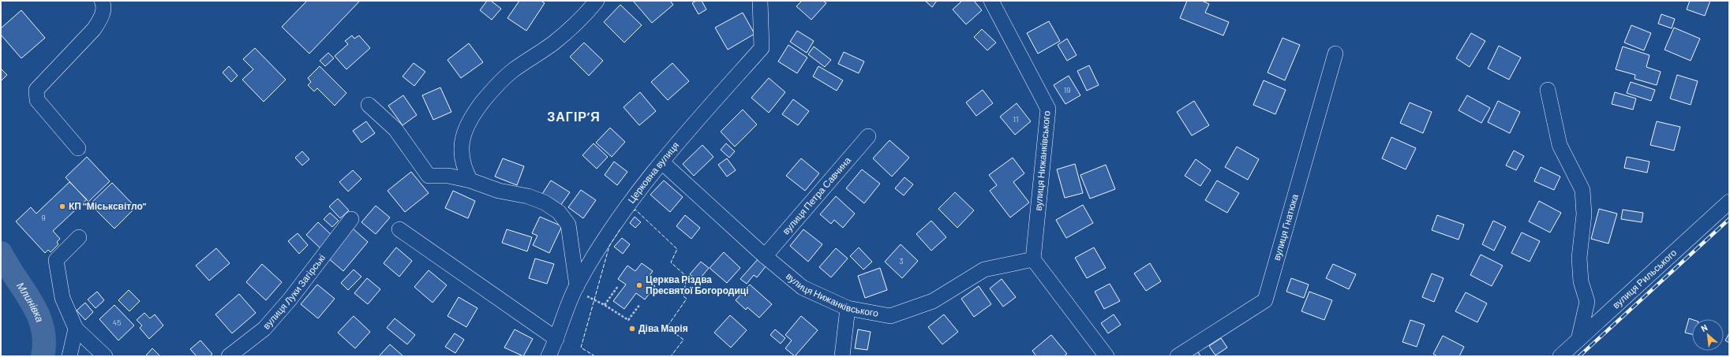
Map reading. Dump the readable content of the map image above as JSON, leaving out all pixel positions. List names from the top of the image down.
{
  "streets": {
    "street": [
      "вулиця Нижанківського",
      "Церковна вулиця",
      "вулиця Петра Савчина",
      "вулиця Гнатюка",
      "вулиця Рильського",
      "вулиця Луки Загірські"
    ]
  },
  "crossings": [
    ["вулиця Нижанківського", "Церковна вулиця"],
    ["вулиця Нижанківського", "вулиця Петра Савчина"]
  ],
  "districts": ["ЗАГІР’Я"],
  "water": ["Млинівка"],
  "places": ["КП \"Міськсвітло\"", "Церква Різдва Пресвятої Богородиці", "Діва Марія"],
  "house_numbers": [
    "19",
    "11",
    "9",
    "3",
    "45"
  ],
  "north": "top left"
}
